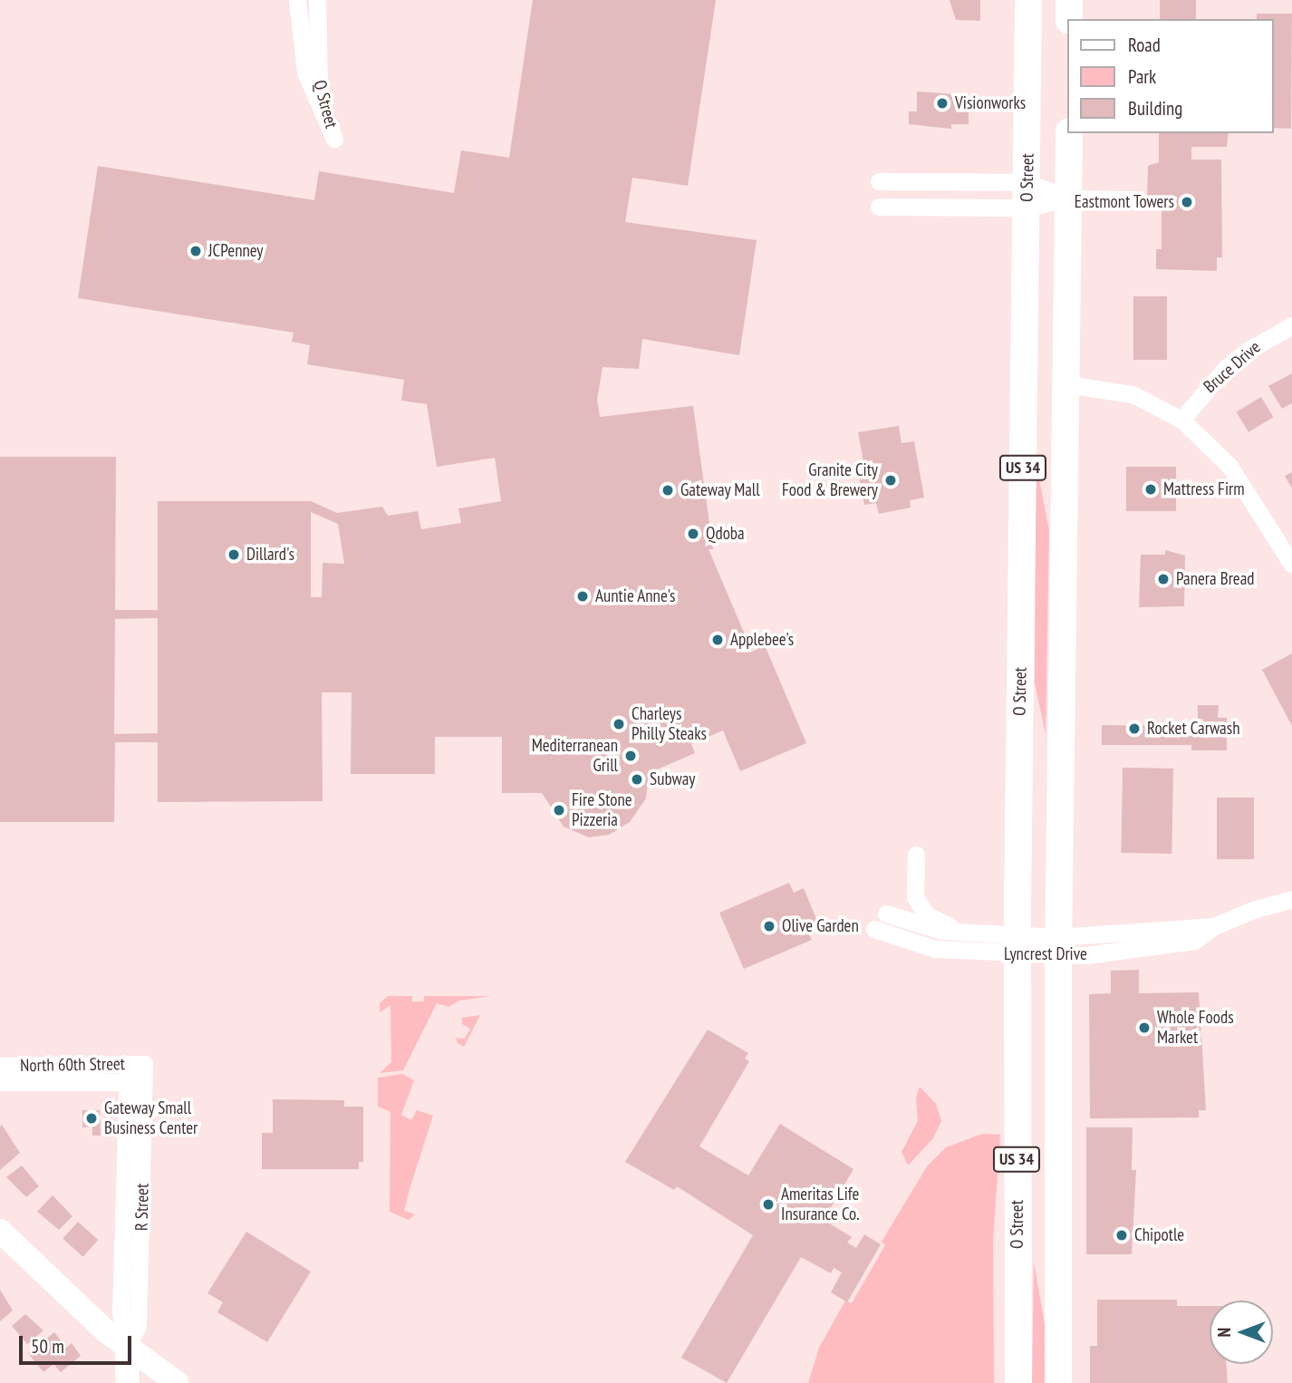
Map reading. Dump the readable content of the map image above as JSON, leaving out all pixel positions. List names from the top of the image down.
{
  "streets": {
    "main road": ["O Street", "US 34", "R Street"],
    "street": [
      "Q Street",
      "Bruce Drive",
      "Lyncrest Drive",
      "North 60th Street"
    ]
  },
  "crossings": [
    ["O Street", "Lyncrest Drive"],
    ["US 34", "Lyncrest Drive"],
    ["North 60th Street", "R Street"]
  ],
  "places": [
    "Visionworks",
    "Eastmont Towers",
    "JCPenney",
    "Granite City Food & Brewery",
    "Mattress Firm",
    "Gateway Mall",
    "Qdoba",
    "Dillard's",
    "Panera Bread",
    "Auntie Anne's",
    "Applebee's",
    "Charleys Philly Steaks",
    "Rocket Carwash",
    "Mediterranean Grill",
    "Subway",
    "Fire Stone Pizzeria",
    "Olive Garden",
    "Whole Foods Market",
    "Gateway Small Business Center",
    "Ameritas Life Insurance Co.",
    "Chipotle"
  ],
  "legend": ["Road", "Park", "Building"],
  "scale_bar": "50 m",
  "north": "left"
}
